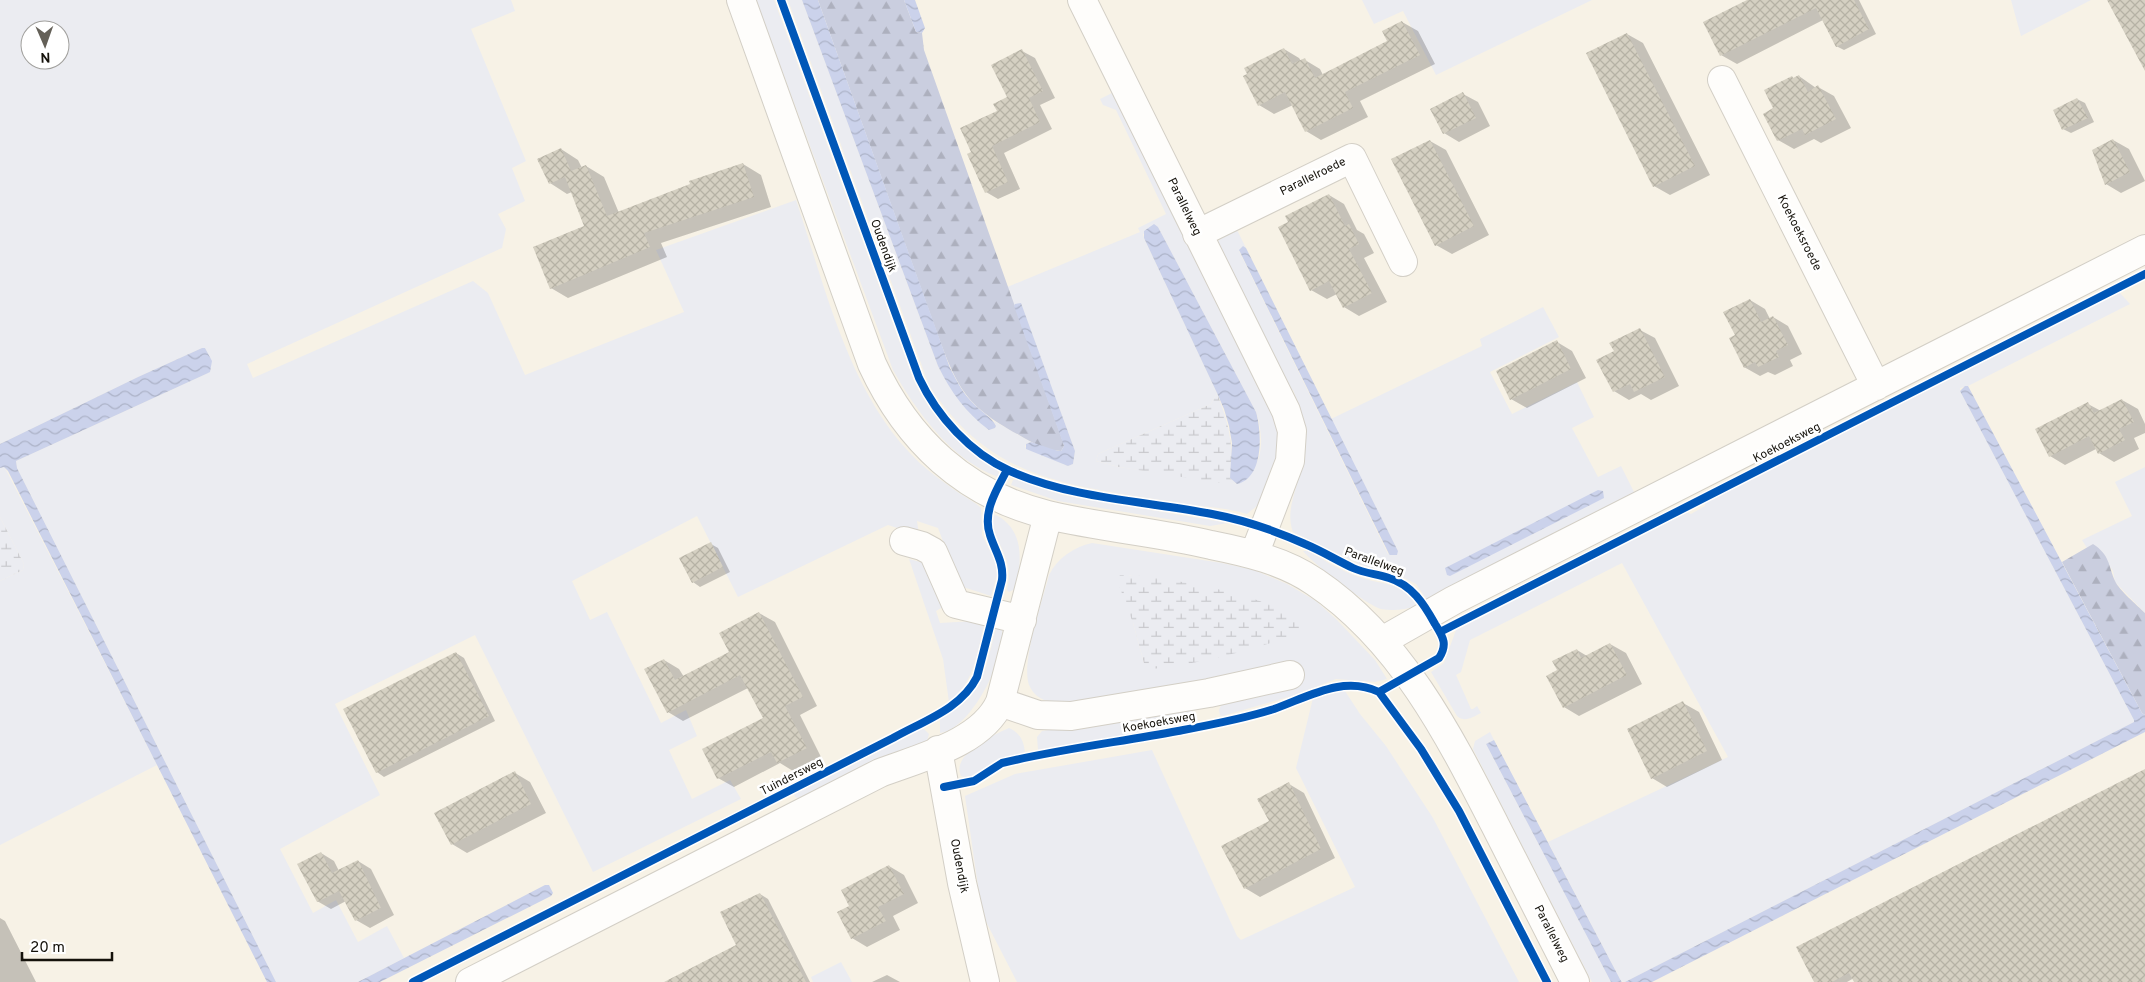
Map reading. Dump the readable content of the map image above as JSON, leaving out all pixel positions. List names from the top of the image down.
{
  "streets": {
    "street": [
      "Parallelroede",
      "Parallelweg",
      "Koekoeksroede",
      "Oudendijk",
      "Koekoeksweg"
    ],
    "cycle path": ["Tuindersweg"]
  },
  "crossings": [
    ["Parallelroede", "Parallelweg"],
    ["Parallelweg", "Koekoeksweg"],
    ["Koekoeksroede", "Koekoeksweg"]
  ],
  "scale_bar": "20 m",
  "north": "bottom"
}
